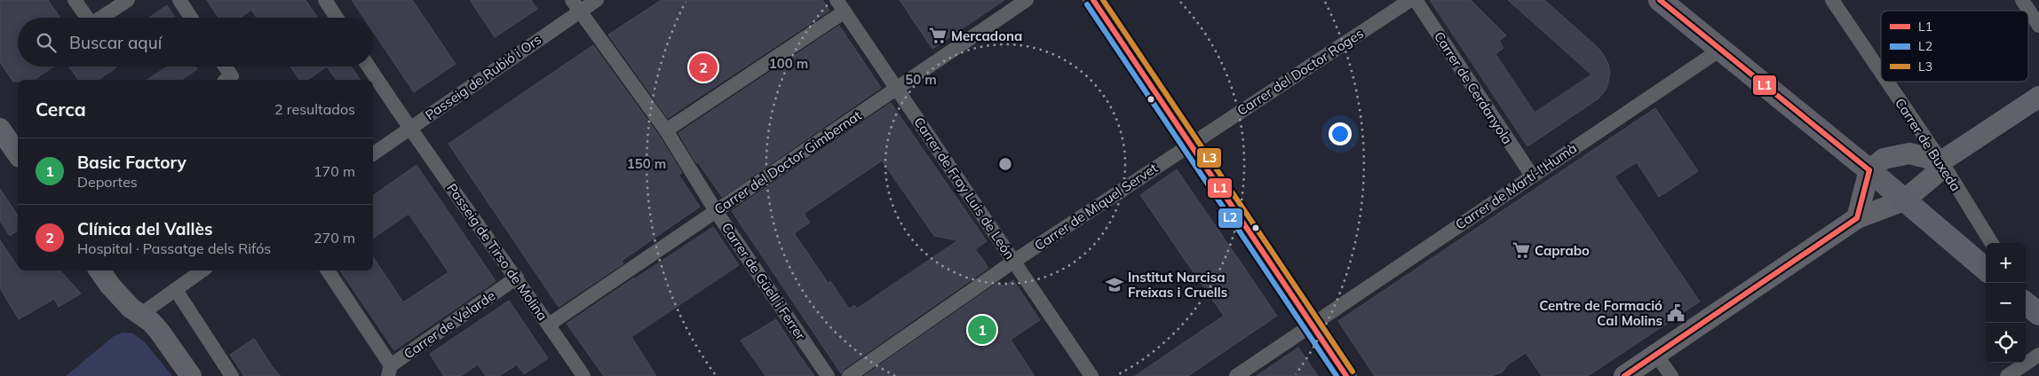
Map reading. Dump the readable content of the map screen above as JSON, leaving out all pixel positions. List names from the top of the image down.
{
  "streets": {
    "street": [
      "Carrer del Doctor Roges",
      "Passeig de Rubió i Ors",
      "Carrer de Cerdanyola",
      "Carrer de Buxeda",
      "Carrer del Doctor Gimbernat",
      "Carrer de Martí-l'Humà",
      "Carrer de Fray Luis de León",
      "Carrer de Miquel Servet",
      "Passeig de Tirso de Molina",
      "Carrer de Güell i Ferrer",
      "Carrer de Velarde"
    ]
  },
  "crossings": [
    ["Carrer del Doctor Roges", "Carrer de Miquel Servet"],
    ["Passeig de Rubió i Ors", "Passeig de Tirso de Molina"],
    ["Passeig de Rubió i Ors", "Carrer de Güell i Ferrer"],
    ["Carrer de Cerdanyola", "Carrer de Martí-l'Humà"],
    ["Carrer del Doctor Gimbernat", "Carrer de Fray Luis de León"],
    ["Carrer del Doctor Gimbernat", "Passeig de Tirso de Molina"],
    ["Carrer del Doctor Gimbernat", "Carrer de Güell i Ferrer"],
    ["Carrer de Fray Luis de León", "Carrer de Miquel Servet"],
    ["Passeig de Tirso de Molina", "Carrer de Velarde"]
  ],
  "places": {
    "supermarket": ["Mercadona", "Caprabo"],
    "school or university": ["Institut Narcisa Freixas i Cruells"],
    "public building": ["Centre de Formació Cal Molins"]
  },
  "lines": ["transit line L1", "transit line L3", "transit line L2"],
  "legend": ["L1", "L2", "L3"],
  "page": {
    "search": "Buscar aquí",
    "pins": ["2", "1"],
    "heading": ["Cerca", "2 resultados"],
    "list": [
      {
        "mark": "1",
        "name": "Basic Factory",
        "note": "Deportes",
        "value": "170 m"
      },
      {
        "mark": "2",
        "name": "Clínica del Vallès",
        "note": "Hospital · Passatge dels Rifós",
        "value": "270 m"
      }
    ],
    "map_buttons": ["+", "−"]
  },
  "rings": ["100 m", "50 m", "150 m"]
}
